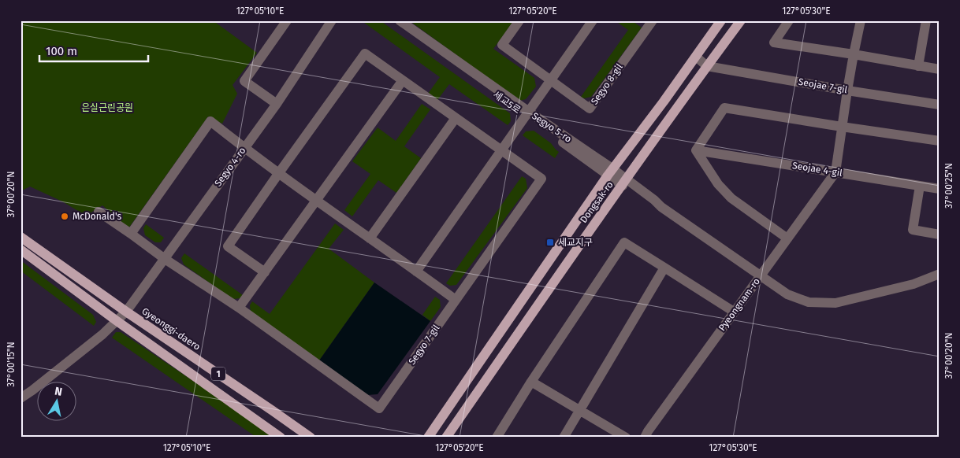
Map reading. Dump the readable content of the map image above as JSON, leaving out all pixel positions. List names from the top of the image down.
{
  "streets": {
    "main road": ["Dongsak-ro", "Gyeonggi-daero", "1"],
    "street": [
      "Segyo 8-gil",
      "Seojae 7-gil",
      "세교5로",
      "Segyo 5-ro",
      "Segyo 4-ro",
      "Seojae 4-gil",
      "Pyeongnam-ro",
      "Segyo 7-gil"
    ]
  },
  "crossings": [
    ["Seojae 7-gil", "Dongsak-ro"],
    ["세교5로", "Segyo 5-ro"],
    ["Segyo 5-ro", "Dongsak-ro"],
    ["Segyo 4-ro", "Gyeonggi-daero"],
    ["Segyo 4-ro", "Segyo 7-gil"],
    ["Segyo 4-ro", "1"],
    ["Seojae 4-gil", "Pyeongnam-ro"]
  ],
  "parks": ["은실근린공원"],
  "places": {
    "other": ["McDonald's"],
    "transit": ["세교지구"]
  },
  "scale_bar": "100 m",
  "north": "top",
  "coordinates": [
    "127°05'10\"E",
    "127°05'20\"E",
    "127°05'30\"E",
    "37°00'25\"N",
    "37°00'20\"N",
    "37°00'15\"N"
  ]
}
